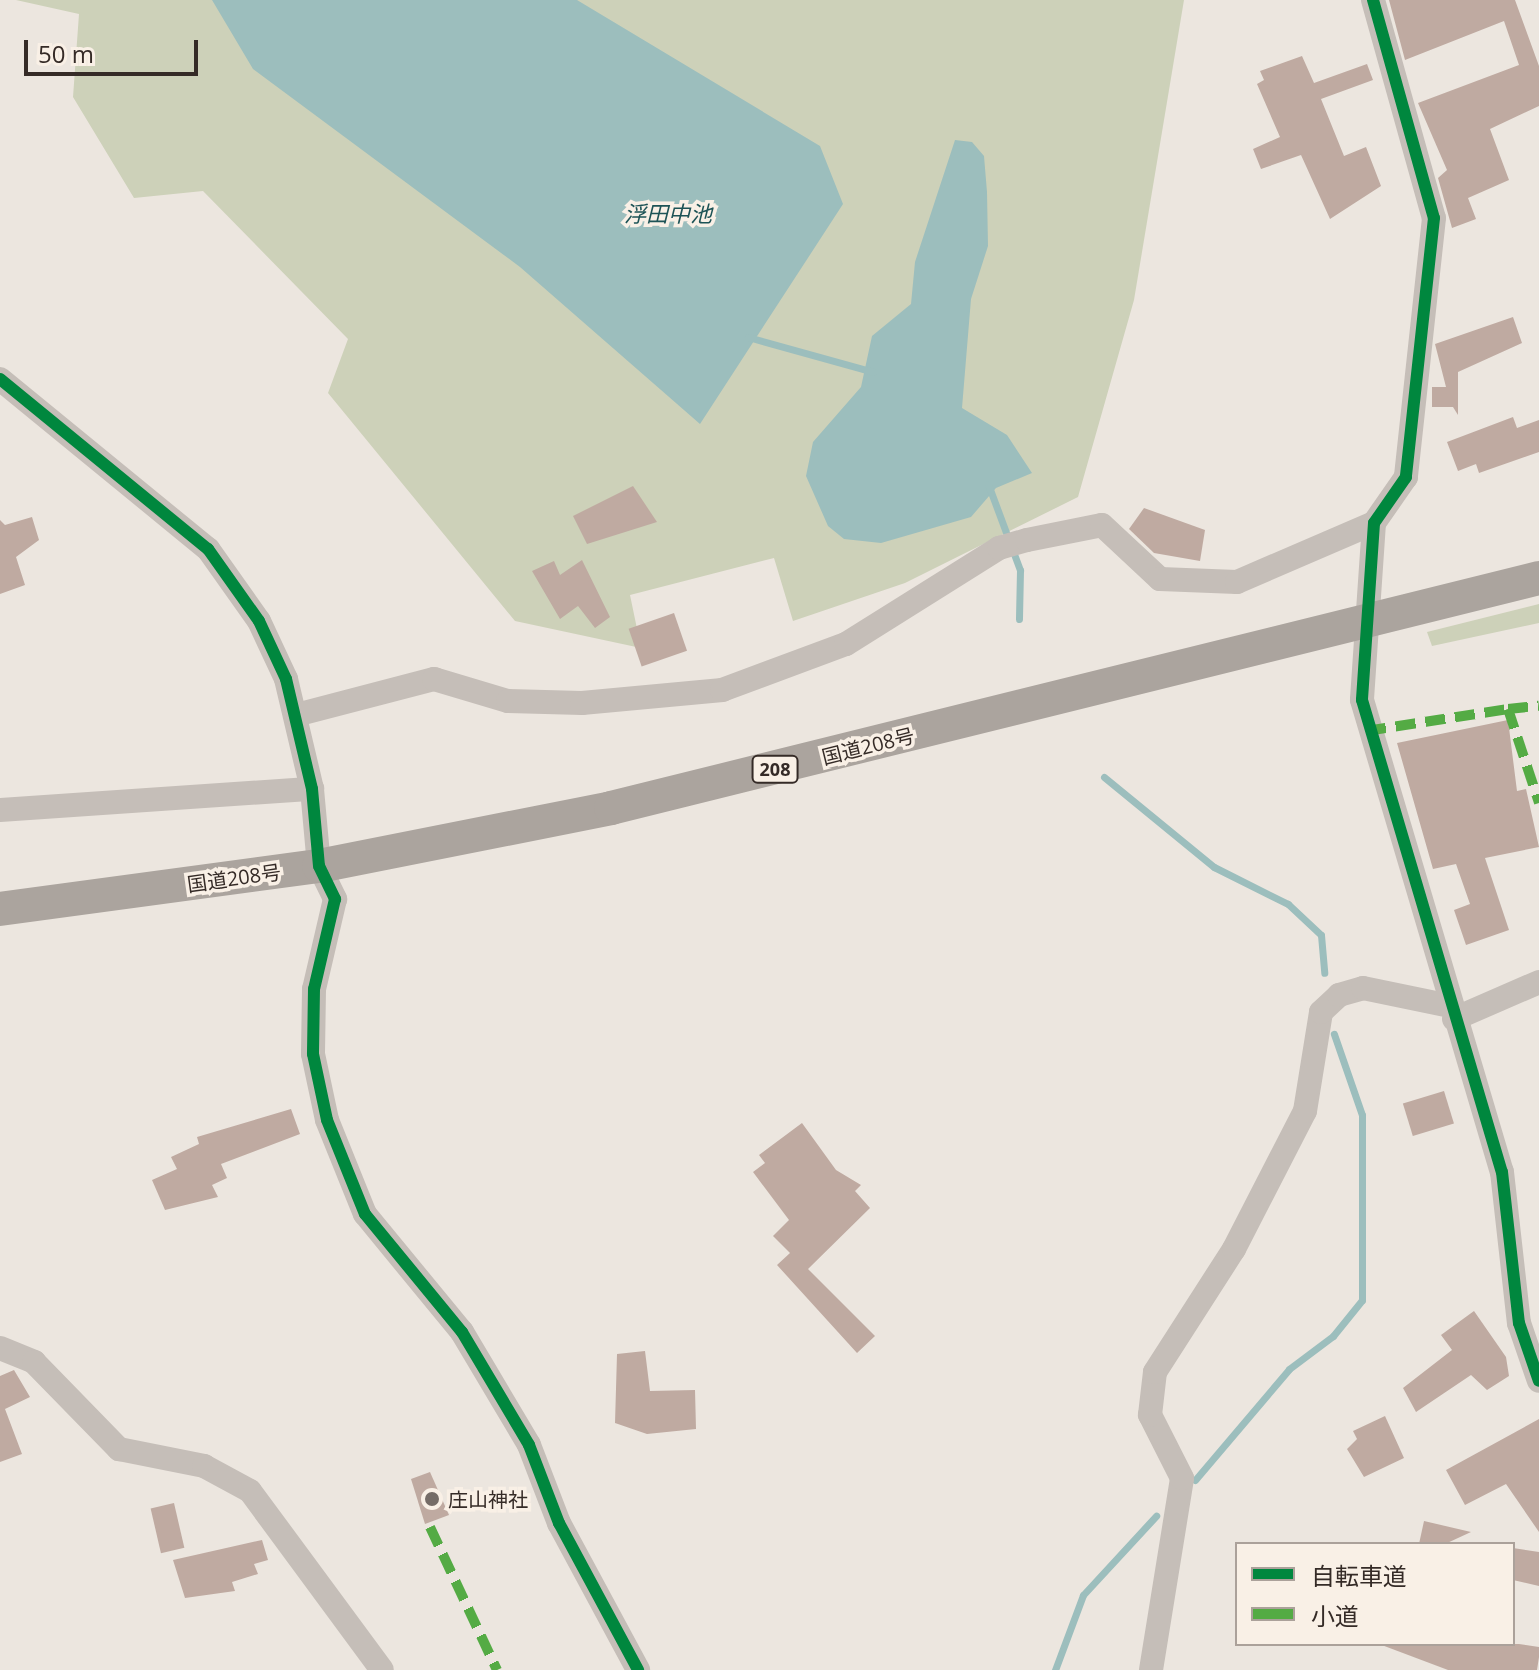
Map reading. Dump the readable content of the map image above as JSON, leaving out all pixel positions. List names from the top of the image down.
{
  "streets": {
    "highway": ["国道208号", "208"]
  },
  "water": ["浮田中池"],
  "places": ["庄山神社"],
  "legend": ["自転車道", "小道"],
  "scale_bar": "50 m"
}
